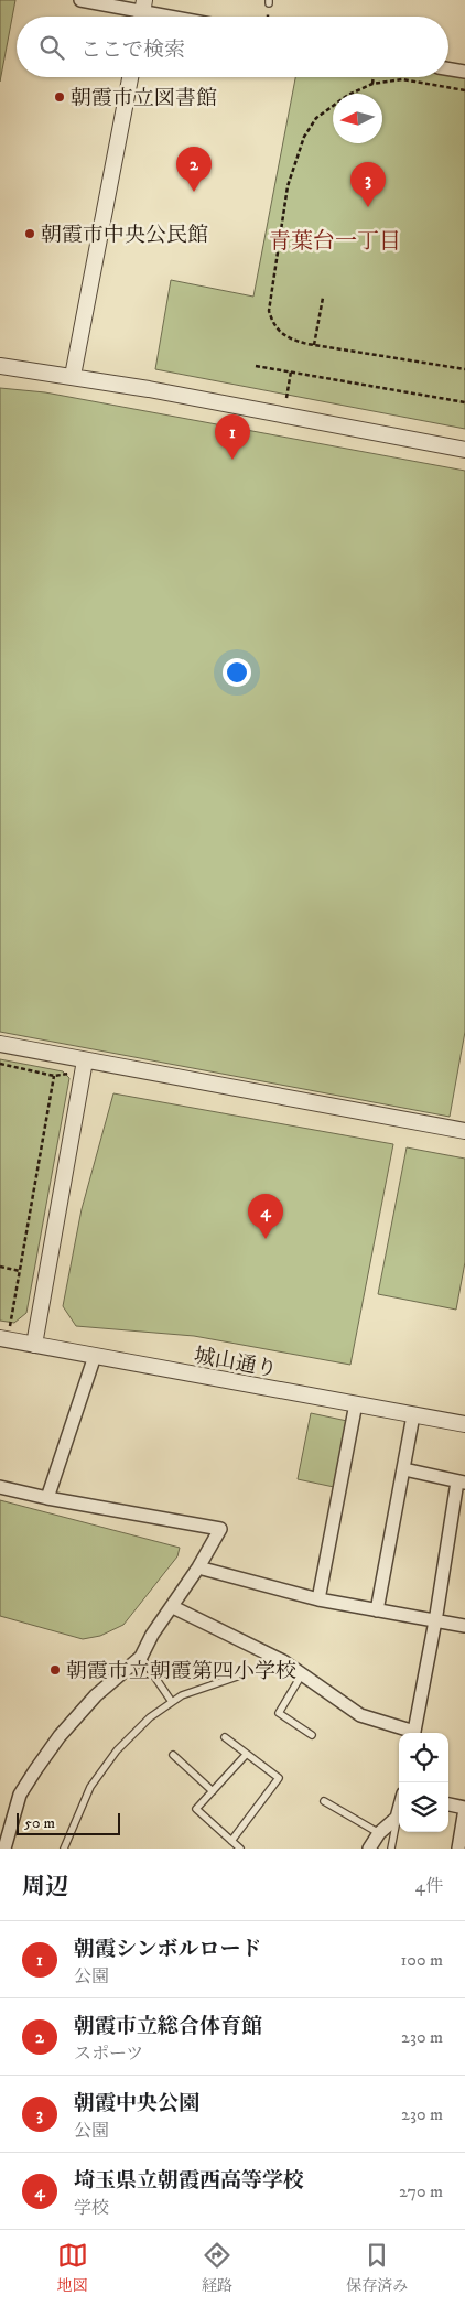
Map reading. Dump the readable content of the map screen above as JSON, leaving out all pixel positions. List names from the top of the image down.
{
  "streets": {
    "street": ["城山通り"]
  },
  "districts": ["青葉台一丁目"],
  "places": ["朝霞市立図書館", "朝霞市中央公民館", "朝霞市立朝霞第四小学校"],
  "scale_bar": "50 m",
  "north": "left",
  "page": {
    "search": "ここで検索",
    "pins": [
      "2",
      "3",
      "1",
      "4"
    ],
    "scale": "50 m",
    "heading": ["周辺", "4件"],
    "list": [
      {
        "mark": "1",
        "name": "朝霞シンボルロード",
        "note": "公園",
        "value": "100 m"
      },
      {
        "mark": "2",
        "name": "朝霞市立総合体育館",
        "note": "スポーツ",
        "value": "230 m"
      },
      {
        "mark": "3",
        "name": "朝霞中央公園",
        "note": "公園",
        "value": "230 m"
      },
      {
        "mark": "4",
        "name": "埼玉県立朝霞西高等学校",
        "note": "学校",
        "value": "270 m"
      }
    ],
    "nav": ["地図", "経路", "保存済み"]
  }
}
